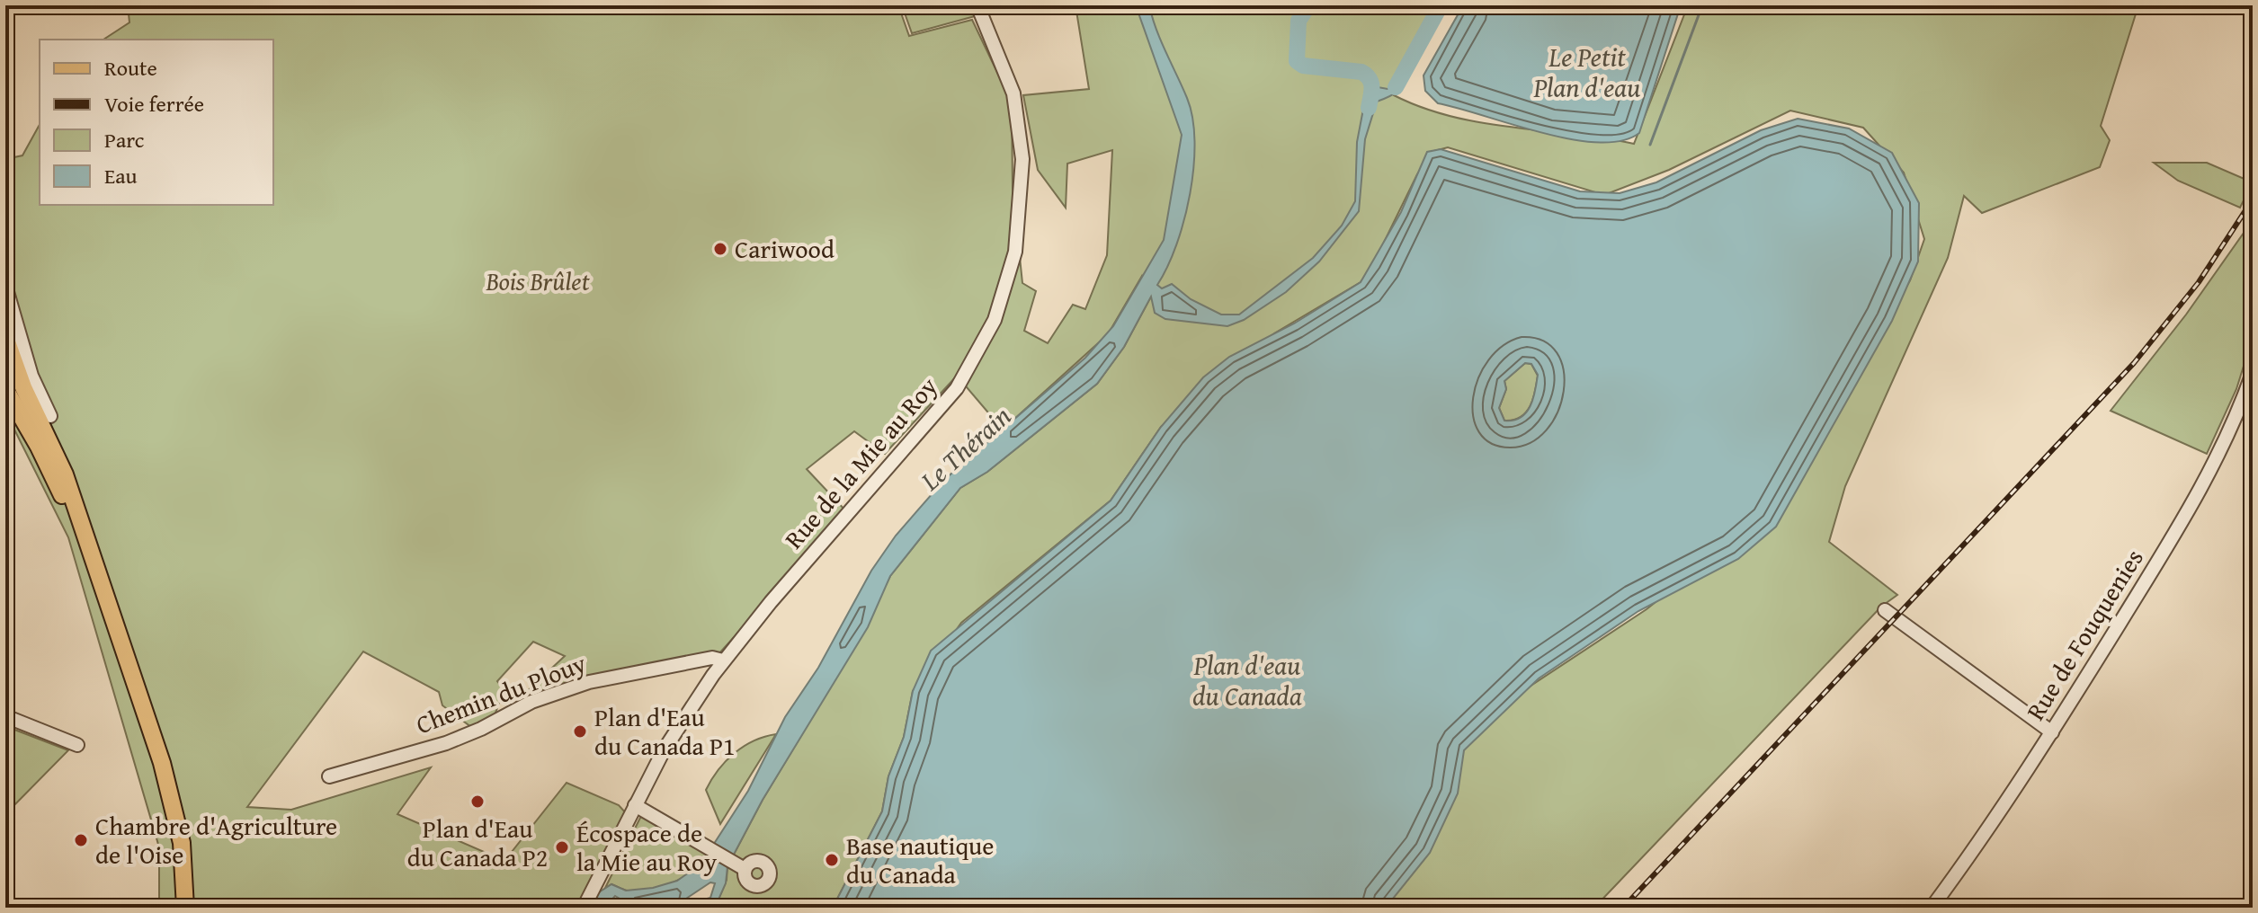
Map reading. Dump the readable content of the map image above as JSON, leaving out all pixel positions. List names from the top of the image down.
{
  "streets": {
    "street": ["Rue de la Mie au Roy", "Rue de Fouquenies", "Chemin du Plouy"]
  },
  "crossings": [
    ["Rue de la Mie au Roy", "Chemin du Plouy"]
  ],
  "water": ["Le Petit Plan d'eau", "Le Thérain", "Plan d'eau du Canada"],
  "parks": ["Bois Brûlet"],
  "places": [
    "Cariwood",
    "Plan d'Eau du Canada P1",
    "Plan d'Eau du Canada P2",
    "Chambre d'Agriculture de l'Oise",
    "Écospace de la Mie au Roy",
    "Base nautique du Canada"
  ],
  "legend": [
    "Route",
    "Voie ferrée",
    "Parc",
    "Eau"
  ]
}
